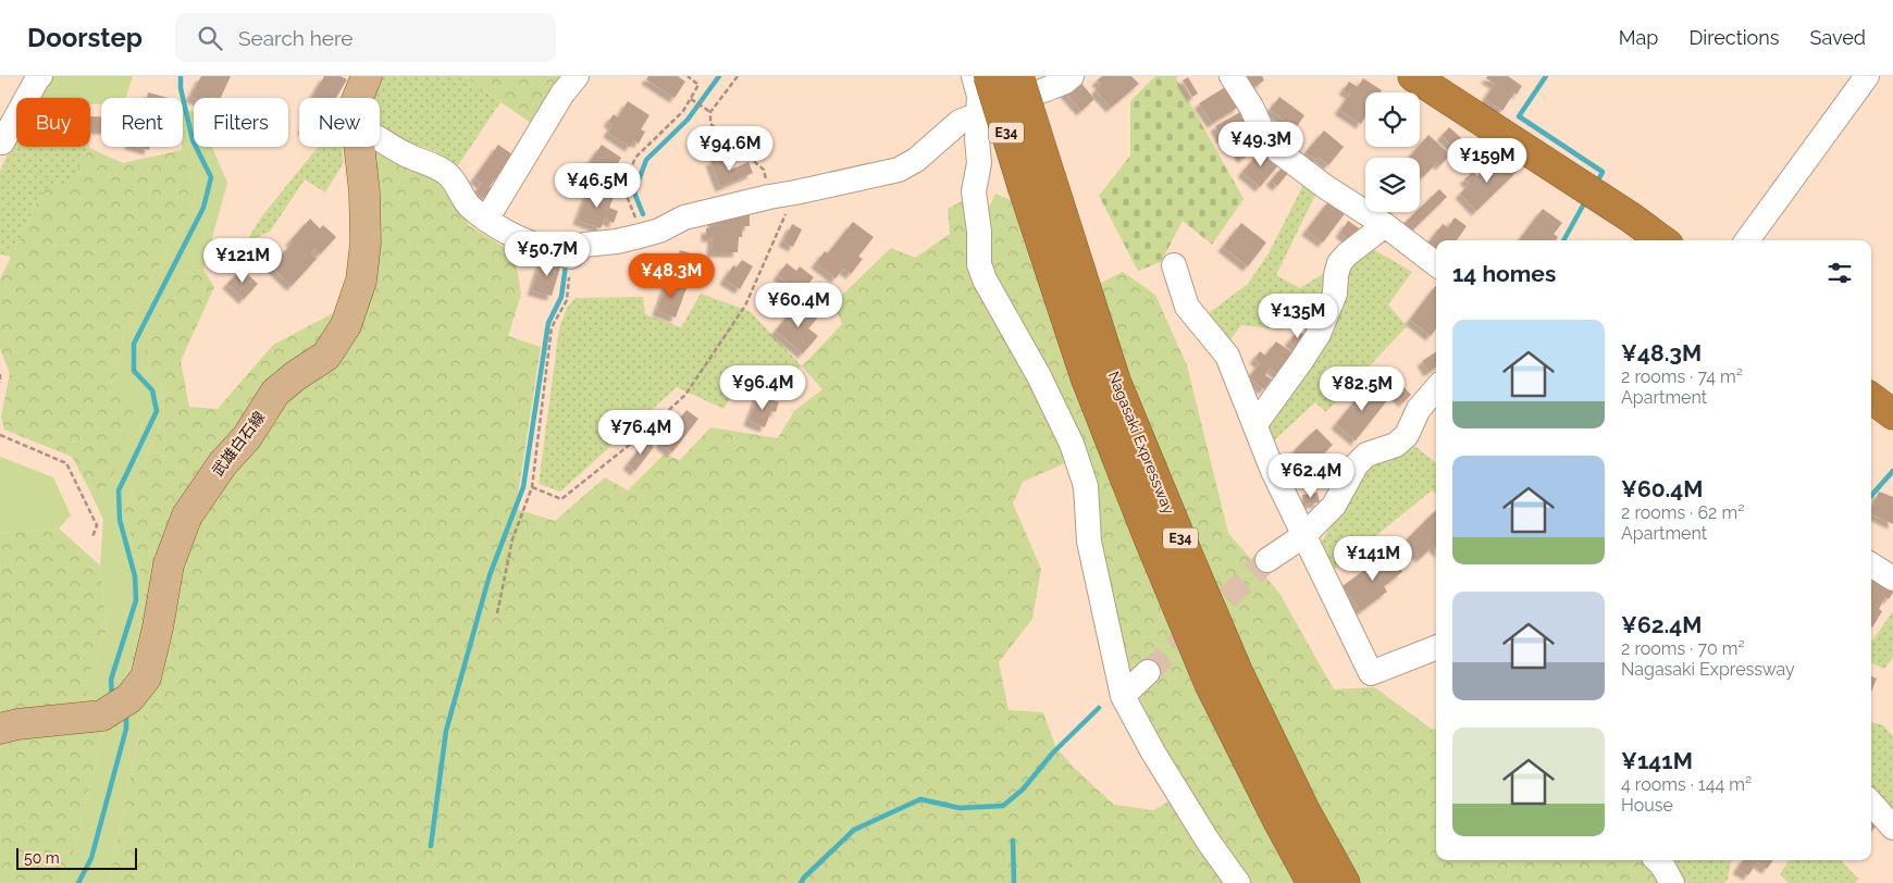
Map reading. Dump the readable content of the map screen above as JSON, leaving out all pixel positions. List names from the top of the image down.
{
  "streets": {
    "highway": ["E34", "Nagasaki Expressway"],
    "main road": ["武雄白石線"]
  },
  "scale_bar": "50 m",
  "page": {
    "header": "Doorstep",
    "search": "Search here",
    "nav": ["Map", "Directions", "Saved"],
    "chip": [
      "Buy",
      "Rent",
      "Filters",
      "New"
    ],
    "price": [
      "¥49.3M",
      "¥94.6M",
      "¥159M",
      "¥46.5M",
      "¥50.7M",
      "¥121M",
      "¥48.3M",
      "¥60.4M",
      "¥135M",
      "¥96.4M",
      "¥82.5M",
      "¥76.4M",
      "¥62.4M",
      "¥141M"
    ],
    "heading": "14 homes",
    "list": [
      {
        "name": "¥48.3M",
        "note": "2 rooms · 74 m² · Apartment"
      },
      {
        "name": "¥60.4M",
        "note": "2 rooms · 62 m² · Apartment"
      },
      {
        "name": "¥62.4M",
        "note": "2 rooms · 70 m² · Nagasaki Expressway"
      },
      {
        "name": "¥141M",
        "note": "4 rooms · 144 m² · House"
      }
    ],
    "scale": "50 m"
  }
}
